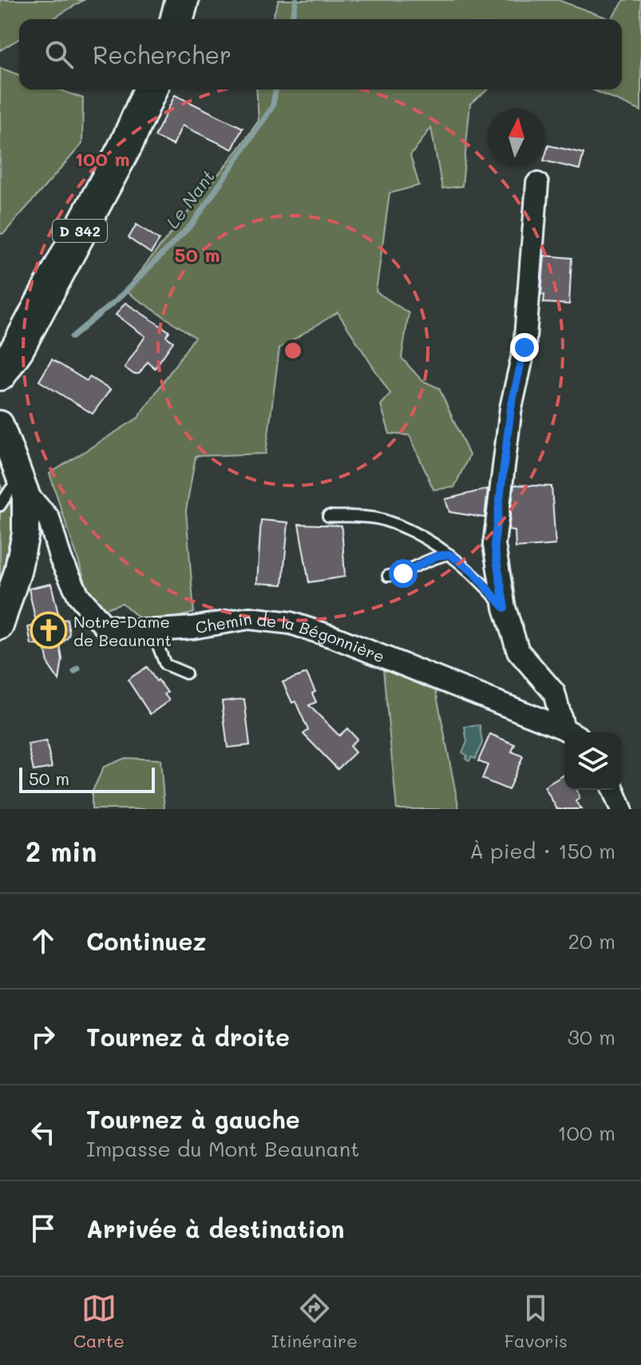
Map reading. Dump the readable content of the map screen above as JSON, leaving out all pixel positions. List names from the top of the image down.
{
  "streets": {
    "main road": ["D 342"],
    "street": ["Chemin de la Bégonnière"]
  },
  "water": ["Le Nant"],
  "places": {
    "church": ["Notre-Dame de Beaunant"]
  },
  "scale_bar": "50 m",
  "north": "top",
  "page": {
    "search": "Rechercher",
    "scale": "50 m",
    "heading": ["2 min", "À pied · 150 m"],
    "list": [
      ["Continuez", "20 m"],
      ["Tournez à droite", "30 m"],
      ["Tournez à gauche", "Impasse du Mont Beaunant", "100 m"],
      "Arrivée à destination"
    ],
    "nav": ["Carte", "Itinéraire", "Favoris"]
  },
  "rings": ["100 m", "50 m"]
}
